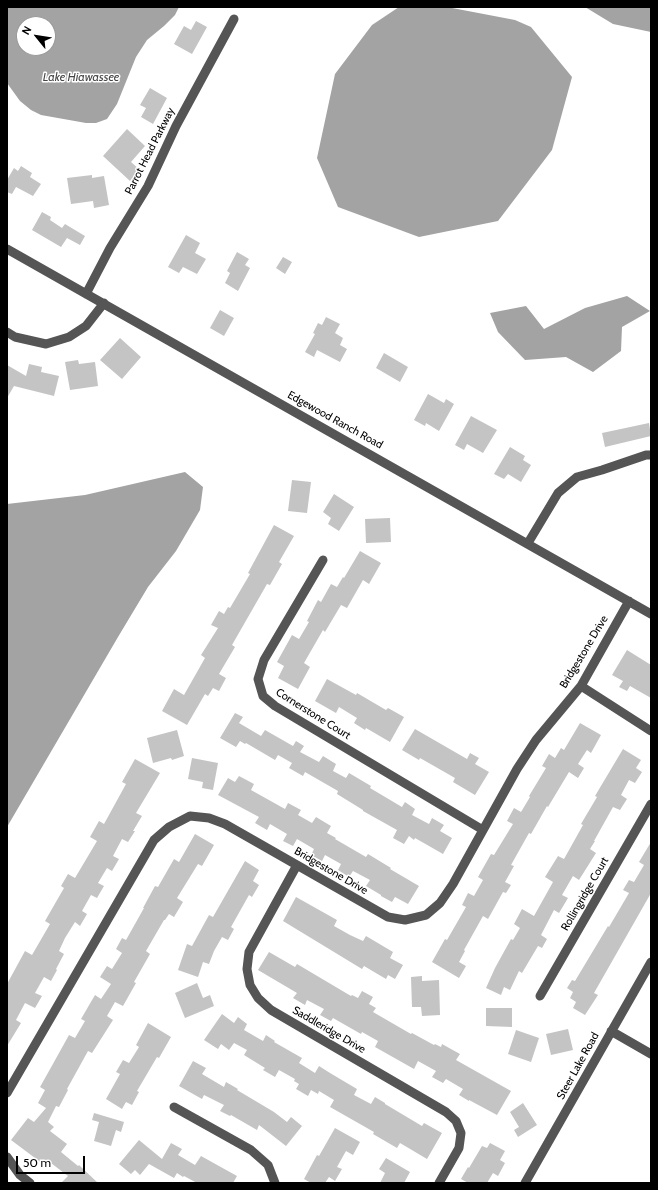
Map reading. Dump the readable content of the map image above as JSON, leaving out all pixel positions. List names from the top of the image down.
{
  "streets": {
    "street": [
      "Parrot Head Parkway",
      "Edgewood Ranch Road",
      "Bridgestone Drive",
      "Cornerstone Court",
      "Rollingridge Court",
      "Saddleridge Drive",
      "Steer Lake Road"
    ]
  },
  "crossings": [
    ["Parrot Head Parkway", "Edgewood Ranch Road"],
    ["Edgewood Ranch Road", "Bridgestone Drive"],
    ["Bridgestone Drive", "Cornerstone Court"],
    ["Bridgestone Drive", "Saddleridge Drive"]
  ],
  "water": ["Lake Hiawassee"],
  "scale_bar": "50 m",
  "north": "top left"
}
